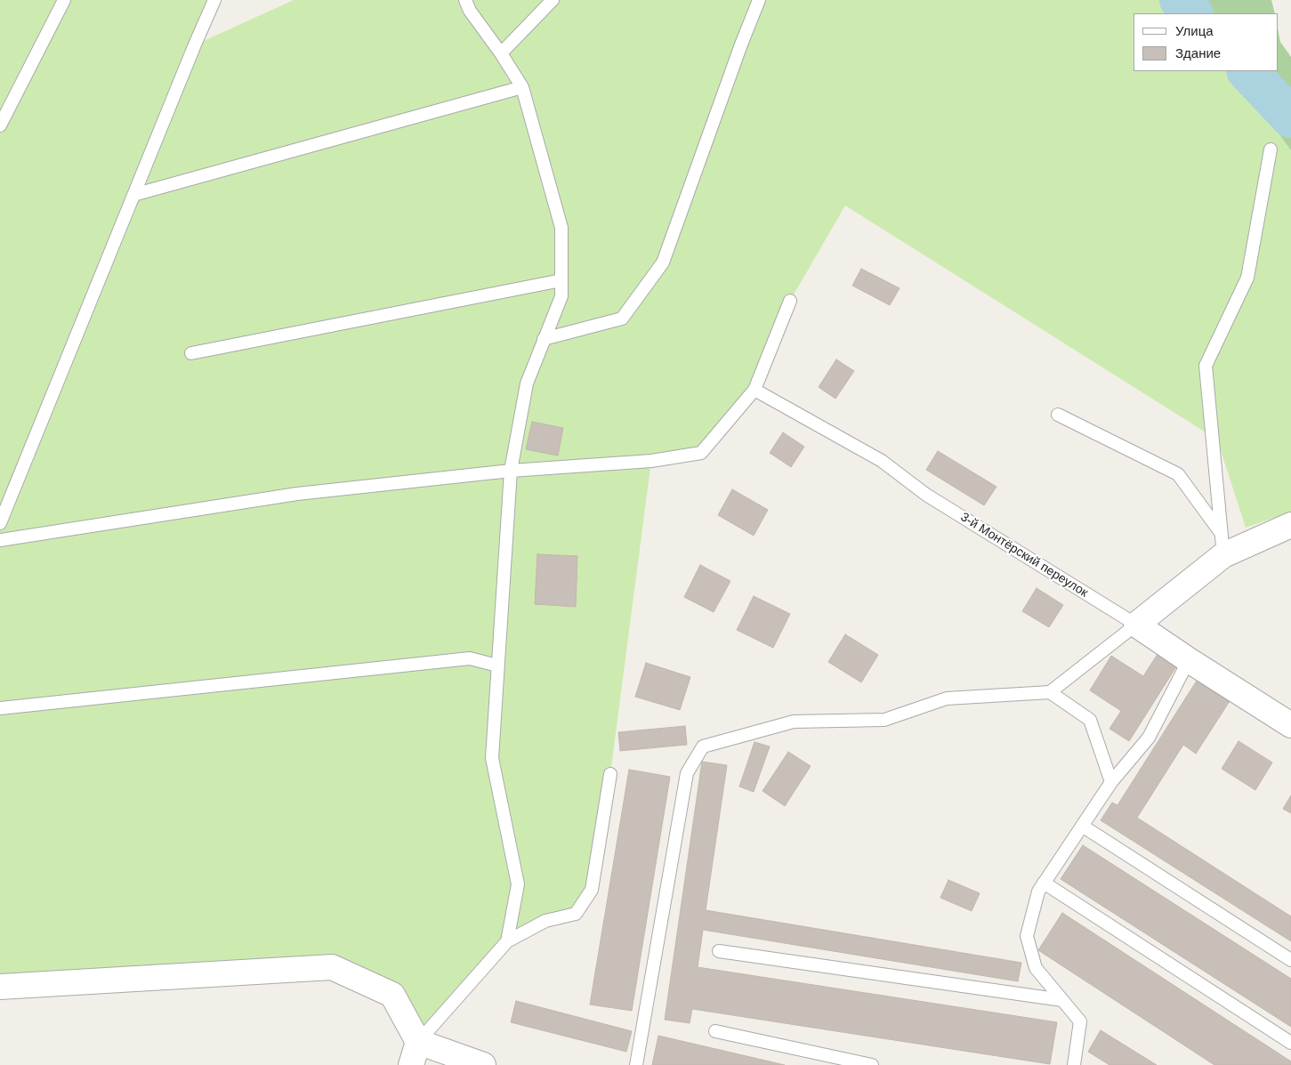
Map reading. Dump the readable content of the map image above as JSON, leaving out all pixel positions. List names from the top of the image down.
{
  "streets": {
    "street": ["3-й Монтёрский переулок"]
  },
  "legend": ["Улица", "Здание"]
}
